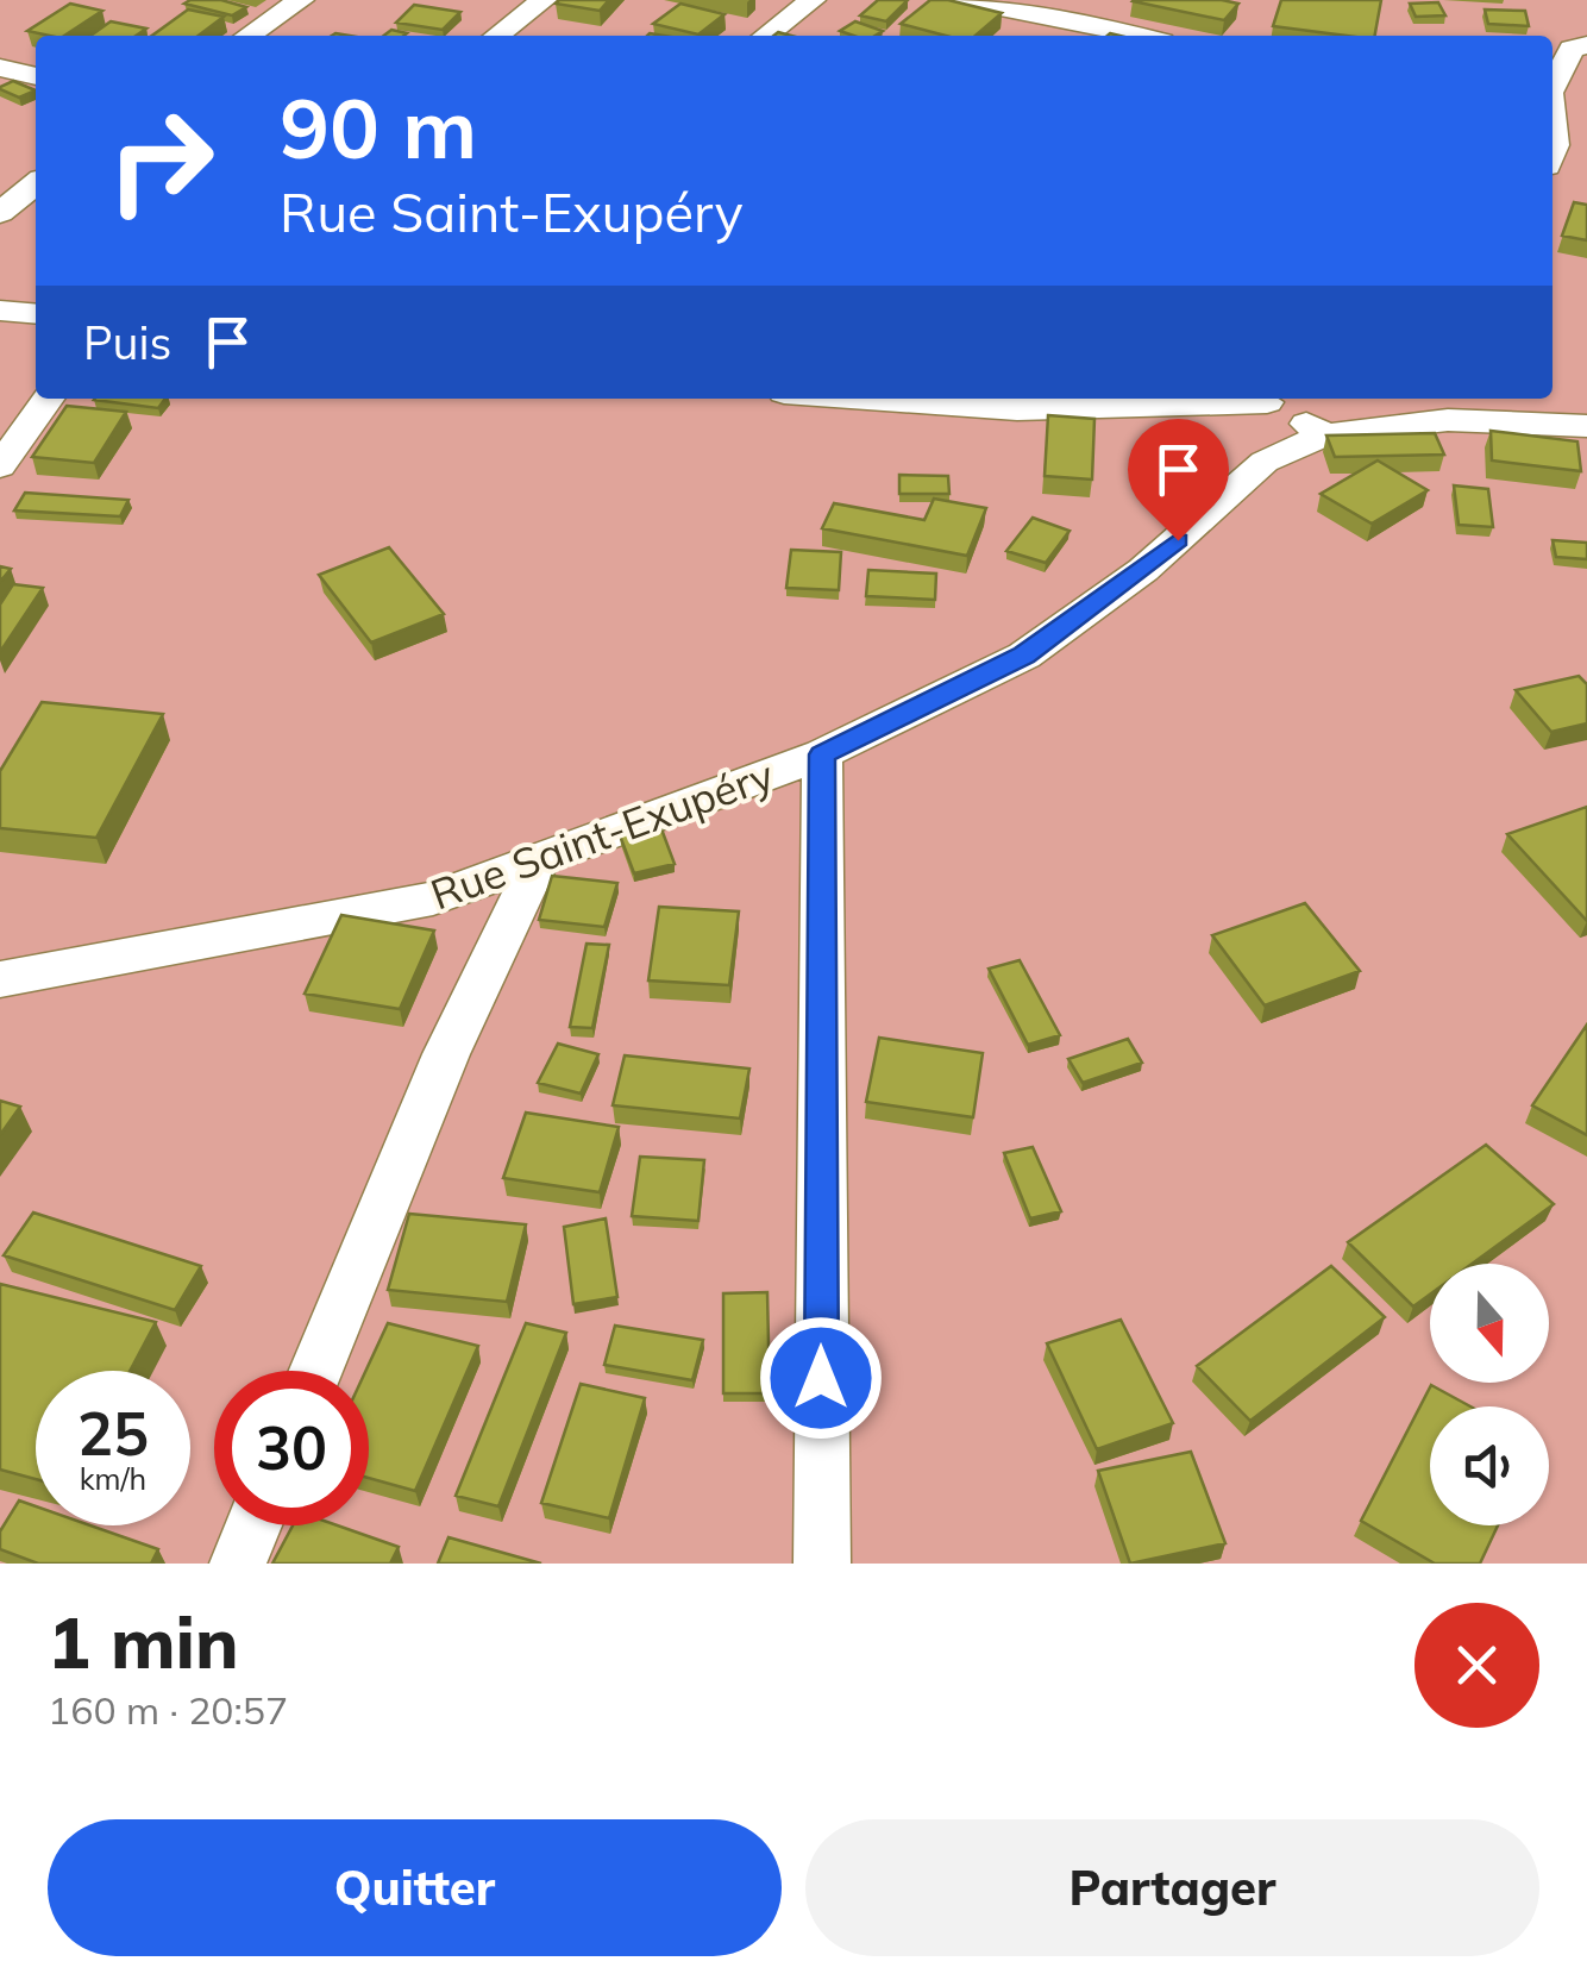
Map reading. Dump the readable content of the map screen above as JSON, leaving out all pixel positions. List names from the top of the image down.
{
  "streets": {
    "street": ["Rue Saint-Exupéry"]
  },
  "north": "bottom",
  "page": {
    "turn": ["90 m", "Rue Saint-Exupéry"],
    "then": "Puis",
    "speed": "25 km/h",
    "limit": "30",
    "heading": ["1 min", "160 m · 20:57"],
    "buttons": ["Quitter", "Partager"]
  }
}
